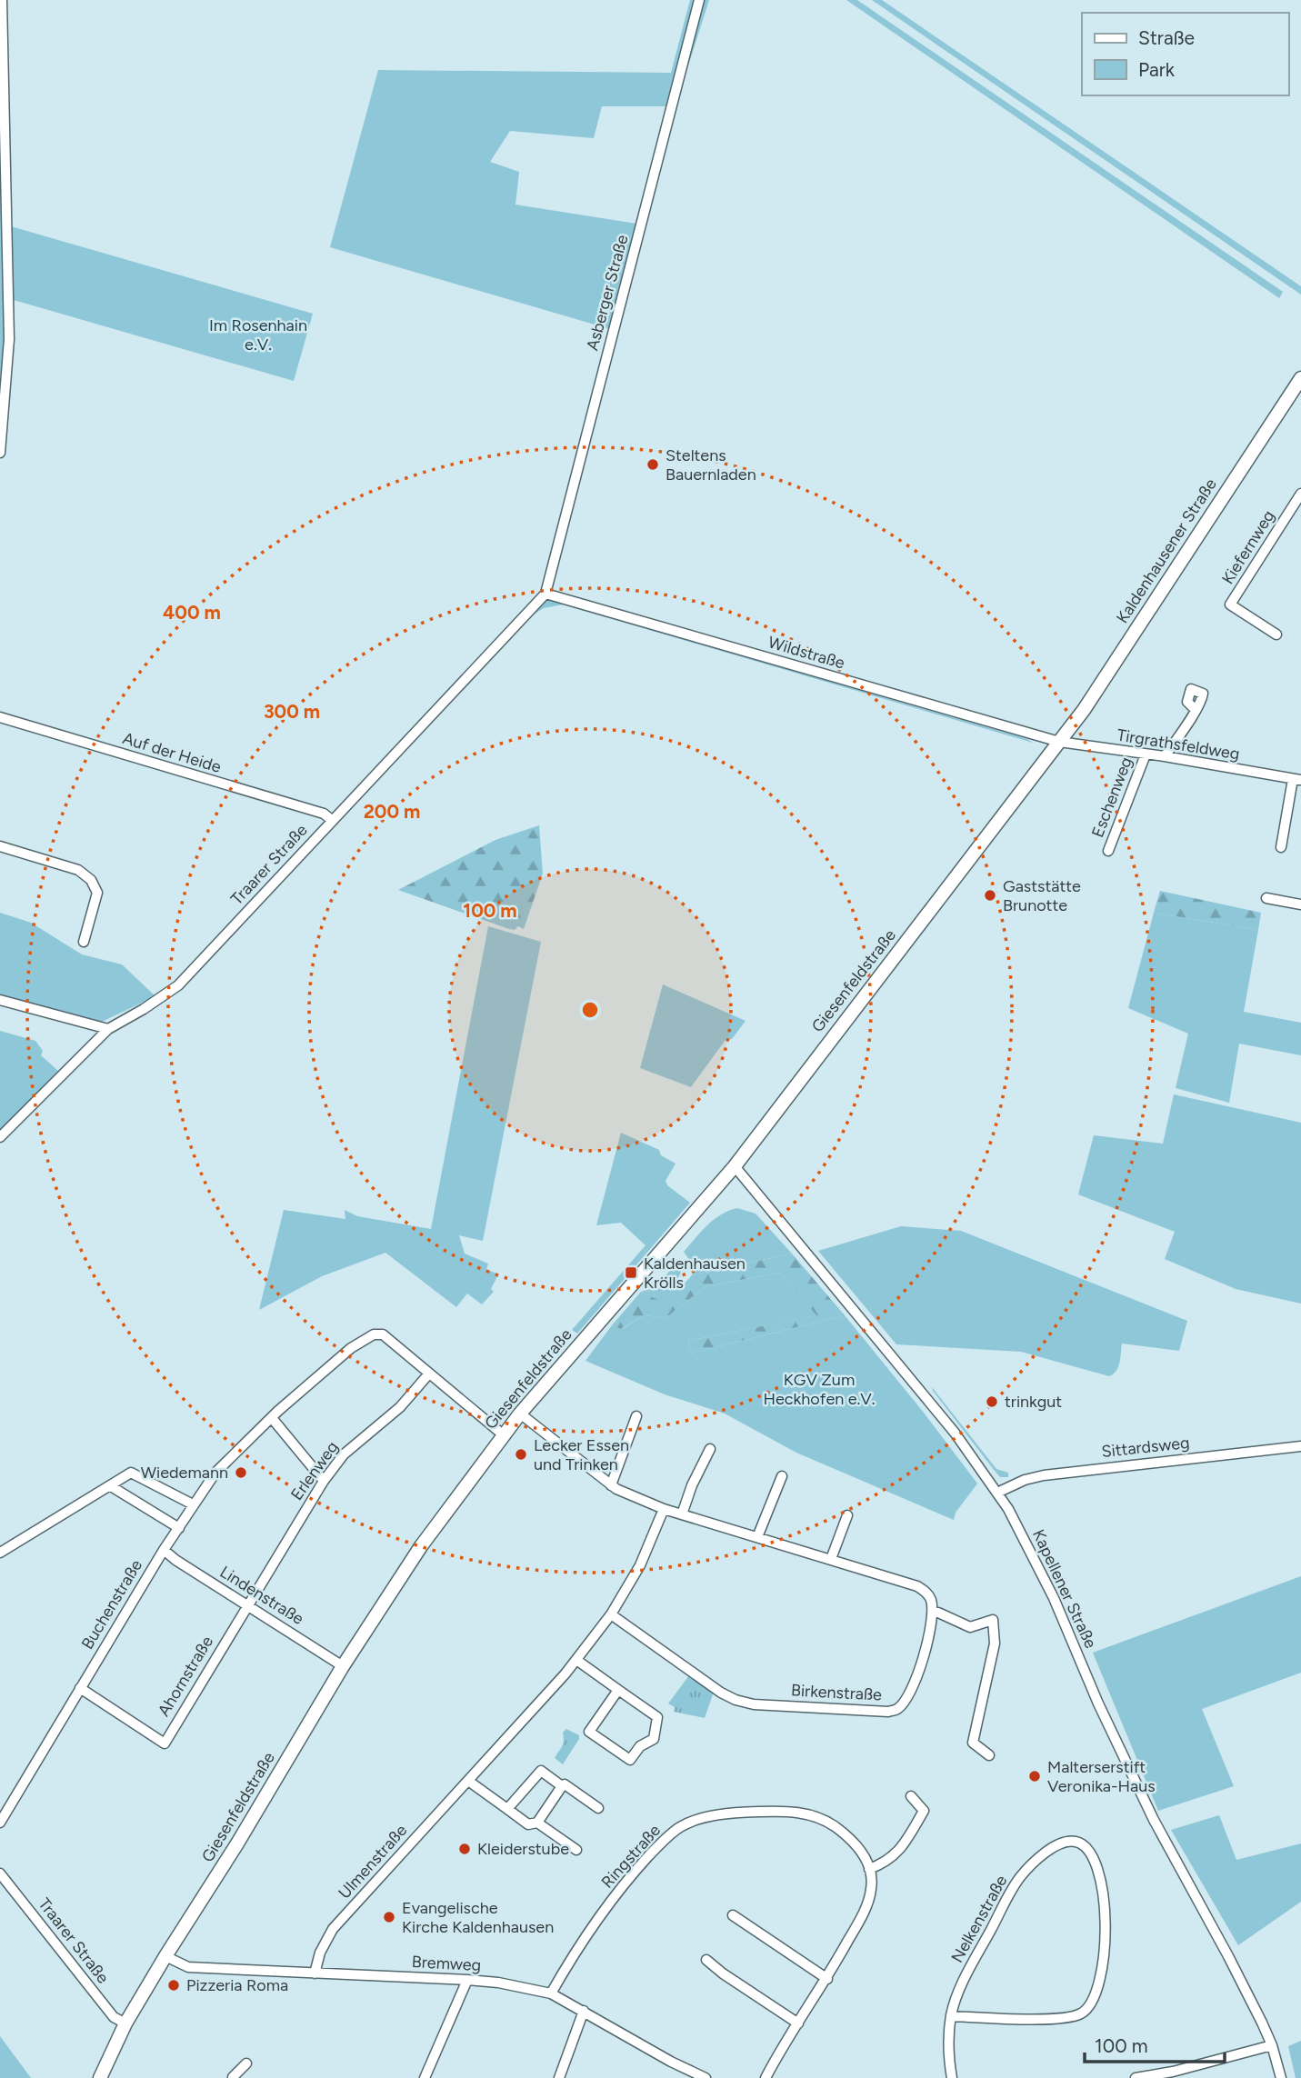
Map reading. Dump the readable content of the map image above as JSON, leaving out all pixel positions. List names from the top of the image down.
{
  "streets": {
    "main road": ["Kaldenhausener Straße", "Giesenfeldstraße"],
    "street": [
      "Asberger Straße",
      "Kiefernweg",
      "Wildstraße",
      "Tirgrathsfeldweg",
      "Auf der Heide",
      "Eschenweg",
      "Traarer Straße",
      "Sittardsweg",
      "Erlenweg",
      "Kapellener Straße",
      "Lindenstraße",
      "Buchenstraße",
      "Ahornstraße",
      "Birkenstraße",
      "Ringstraße",
      "Ulmenstraße",
      "Nelkenstraße",
      "Bremweg"
    ]
  },
  "crossings": [
    ["Asberger Straße", "Wildstraße"],
    ["Asberger Straße", "Traarer Straße"],
    ["Kaldenhausener Straße", "Wildstraße"],
    ["Kaldenhausener Straße", "Tirgrathsfeldweg"],
    ["Kaldenhausener Straße", "Giesenfeldstraße"],
    ["Wildstraße", "Tirgrathsfeldweg"],
    ["Wildstraße", "Traarer Straße"],
    ["Wildstraße", "Giesenfeldstraße"],
    ["Tirgrathsfeldweg", "Eschenweg"],
    ["Tirgrathsfeldweg", "Giesenfeldstraße"],
    ["Auf der Heide", "Traarer Straße"],
    ["Traarer Straße", "Giesenfeldstraße"],
    ["Giesenfeldstraße", "Kapellener Straße"],
    ["Giesenfeldstraße", "Lindenstraße"],
    ["Giesenfeldstraße", "Buchenstraße"],
    ["Giesenfeldstraße", "Bremweg"],
    ["Sittardsweg", "Kapellener Straße"],
    ["Erlenweg", "Lindenstraße"],
    ["Erlenweg", "Buchenstraße"],
    ["Erlenweg", "Ahornstraße"],
    ["Lindenstraße", "Buchenstraße"],
    ["Lindenstraße", "Ahornstraße"],
    ["Buchenstraße", "Ahornstraße"],
    ["Birkenstraße", "Ulmenstraße"],
    ["Ringstraße", "Bremweg"],
    ["Ulmenstraße", "Bremweg"]
  ],
  "parks": ["Im Rosenhain e.V.", "KGV Zum Heckhofen e.V."],
  "places": {
    "other": [
      "Steltens Bauernladen",
      "Gaststätte Brunotte",
      "trinkgut",
      "Lecker Essen und Trinken",
      "Wiedemann",
      "Malterserstift Veronika-Haus",
      "Kleiderstube",
      "Evangelische Kirche Kaldenhausen",
      "Pizzeria Roma"
    ],
    "transit": ["Kaldenhausen Krölls"]
  },
  "legend": ["Straße", "Park"],
  "scale_bar": "100 m",
  "rings": [
    "400 m",
    "300 m",
    "200 m",
    "100 m"
  ]
}
